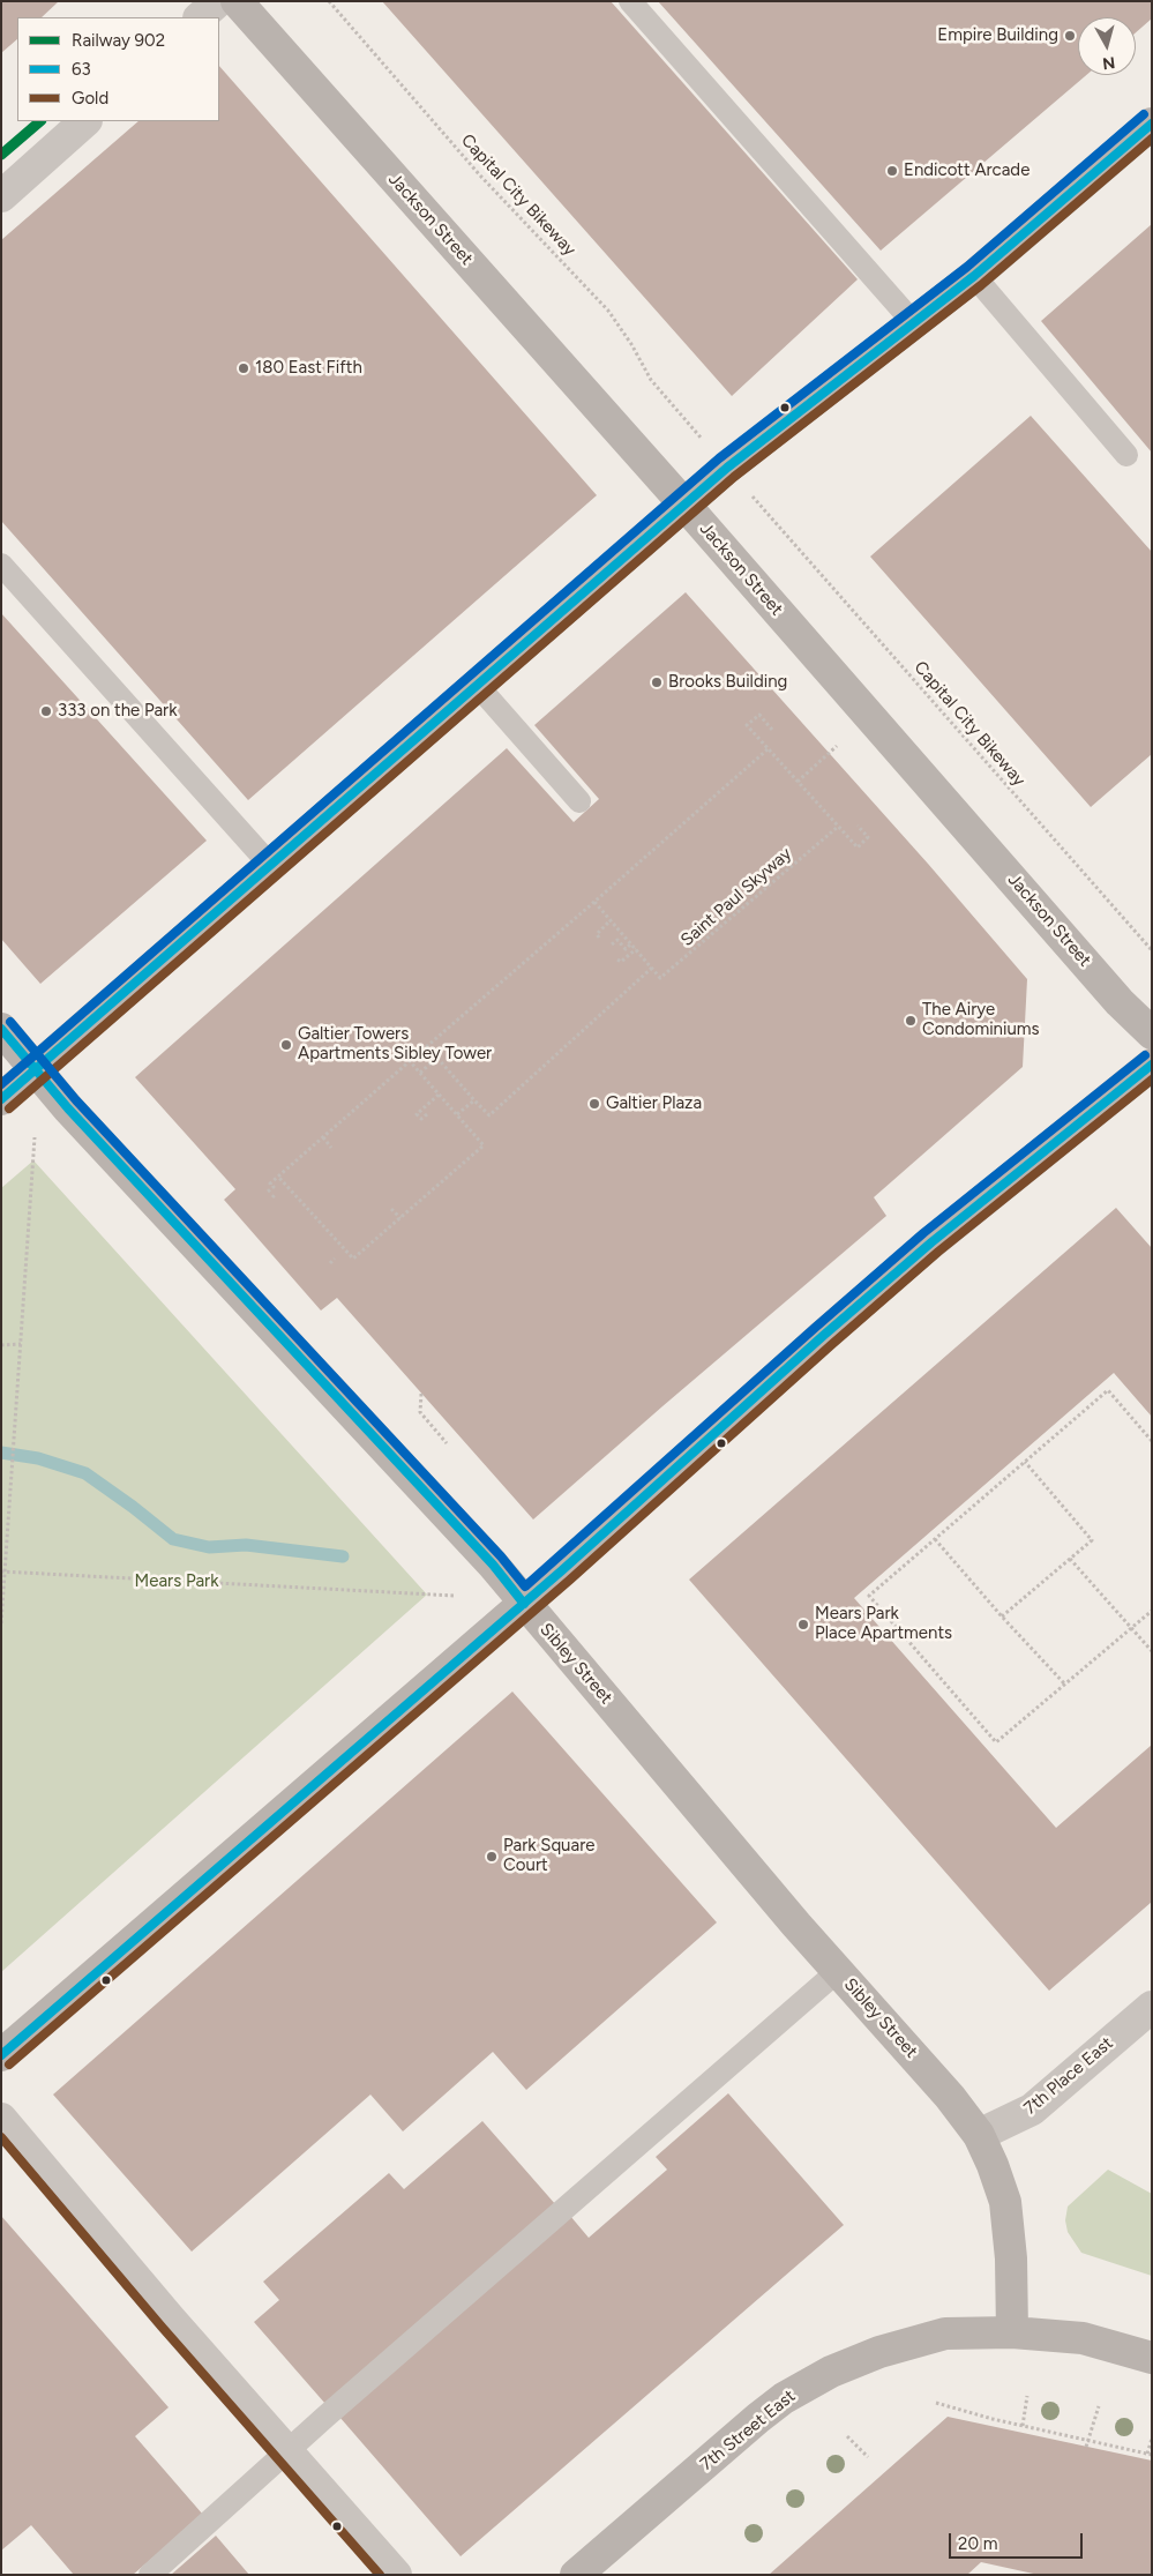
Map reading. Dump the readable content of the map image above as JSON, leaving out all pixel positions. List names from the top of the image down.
{
  "streets": {
    "main road": ["Jackson Street", "Sibley Street", "7th Street East"],
    "street": ["7th Place East"],
    "path": ["Capital City Bikeway", "Saint Paul Skyway"]
  },
  "crossings": [
    ["Sibley Street", "7th Place East"],
    ["Sibley Street", "7th Street East"]
  ],
  "parks": ["Mears Park"],
  "places": [
    "Empire Building",
    "Endicott Arcade",
    "180 East Fifth",
    "Brooks Building",
    "333 on the Park",
    "The Airye Condominiums",
    "Galtier Towers Apartments Sibley Tower",
    "Galtier Plaza",
    "Mears Park Place Apartments",
    "Park Square Court"
  ],
  "lines": ["rail line 902", "transit line 63", "transit line Gold"],
  "legend": ["Railway 902", "63", "Gold"],
  "scale_bar": "20 m",
  "north": "bottom"
}
